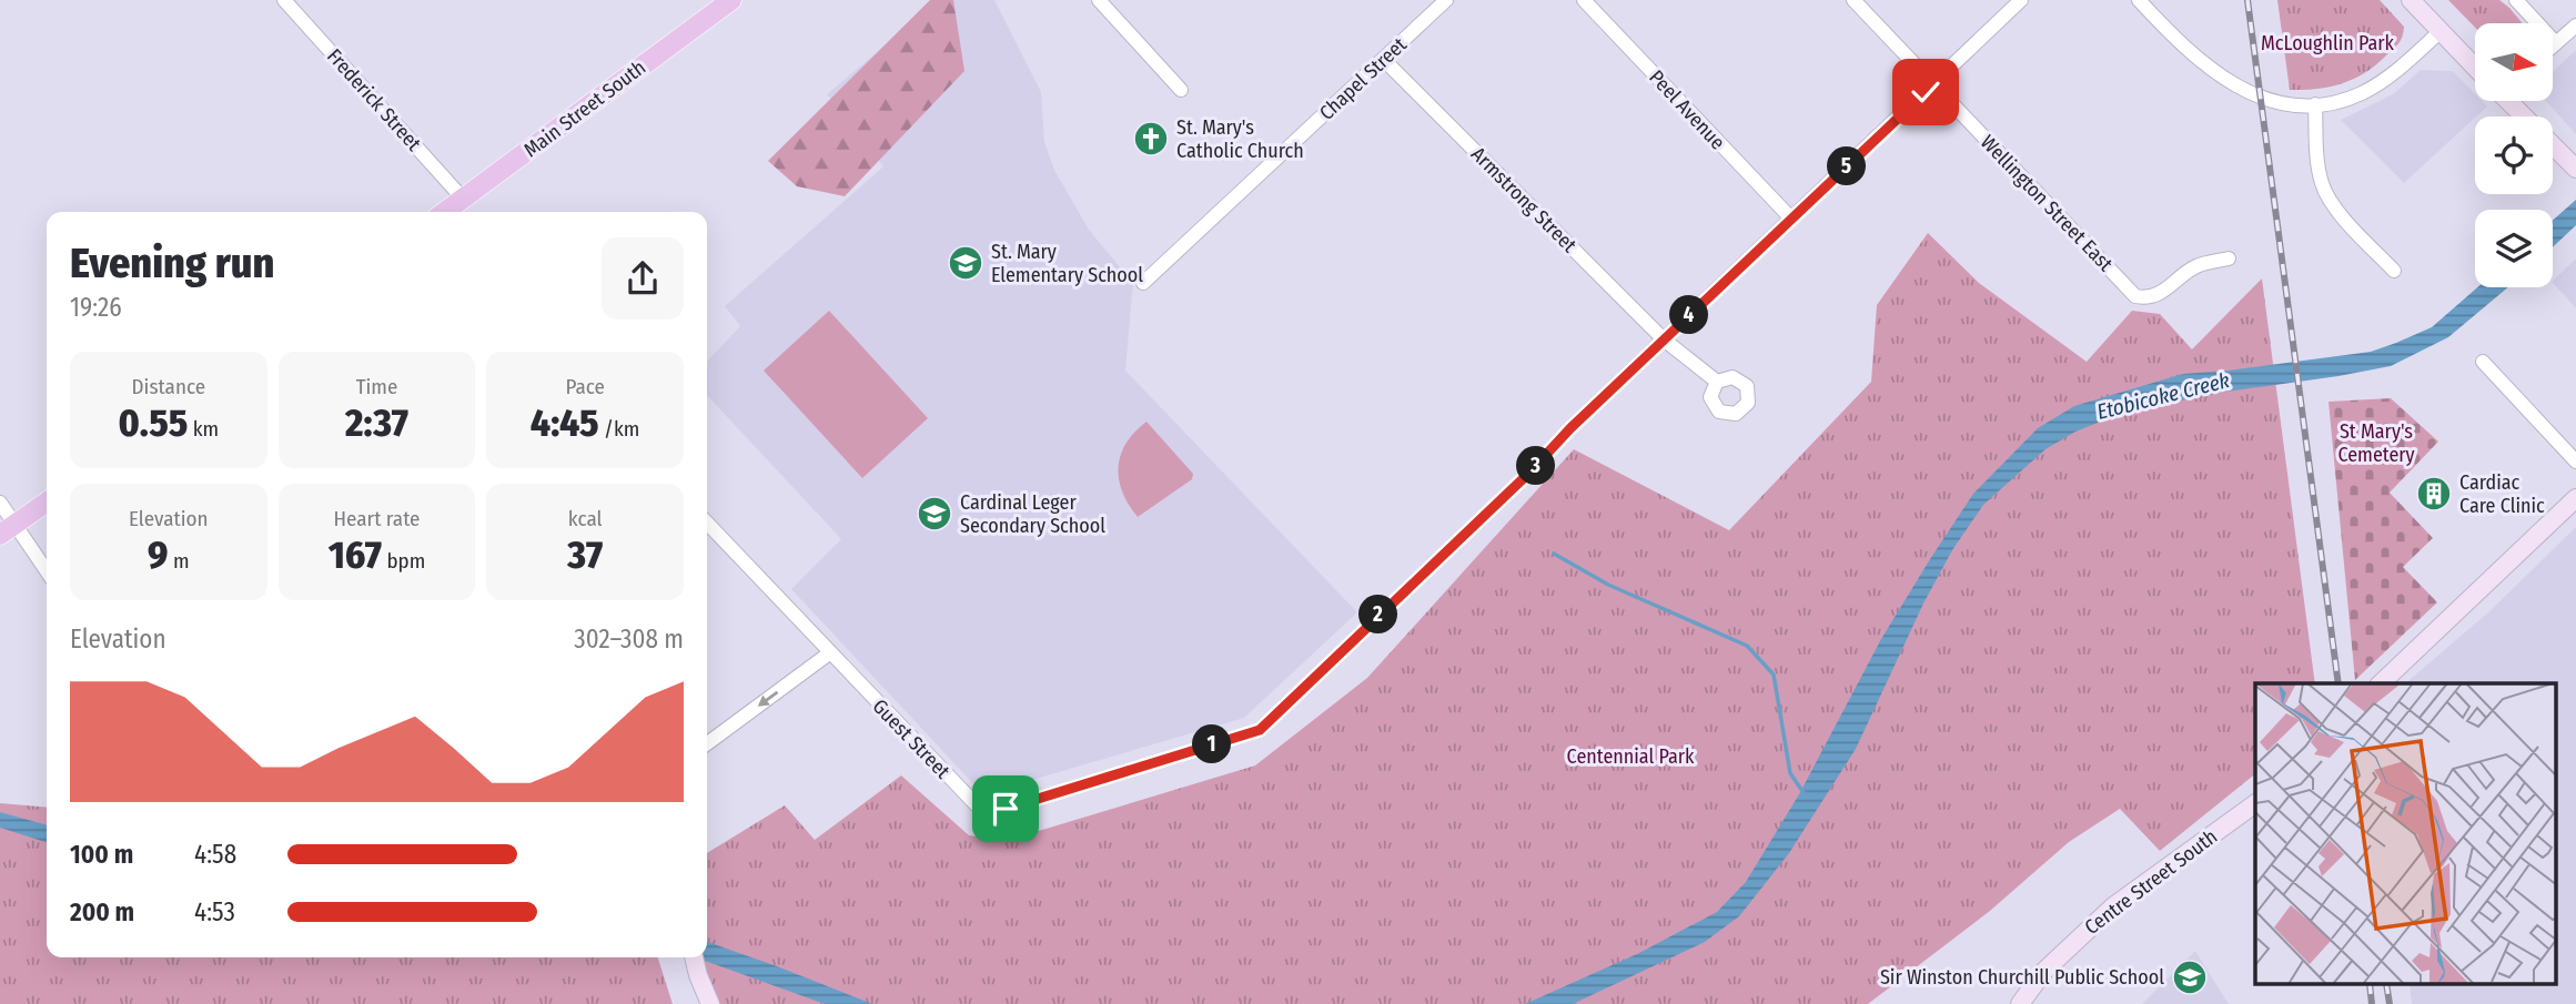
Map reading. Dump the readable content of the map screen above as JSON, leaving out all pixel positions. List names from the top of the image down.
{
  "streets": {
    "main road": ["Main Street South"],
    "street": [
      "Chapel Street",
      "Frederick Street",
      "Peel Avenue",
      "Armstrong Street",
      "Wellington Street East",
      "Guest Street",
      "Centre Street South"
    ]
  },
  "crossings": [
    ["Chapel Street", "Armstrong Street"],
    ["Frederick Street", "Main Street South"],
    ["Peel Avenue", "Guest Street"],
    ["Armstrong Street", "Guest Street"],
    ["Wellington Street East", "Guest Street"]
  ],
  "water": ["Etobicoke Creek"],
  "parks": ["McLoughlin Park", "St Mary's Cemetery", "Centennial Park"],
  "places": {
    "church": ["St. Mary's Catholic Church"],
    "school or university": ["St. Mary Elementary School", "Cardinal Leger Secondary School", "Sir Winston Churchill Public School"],
    "building": ["Cardiac Care Clinic"]
  },
  "north": "right",
  "page": {
    "pins": [
      "5",
      "4",
      "3",
      "2",
      "1"
    ],
    "heading": ["Evening run", "19:26"],
    "stats": [
      ["Distance", "0.55 km"],
      ["Time", "2:37"],
      ["Pace", "4:45 /km"],
      ["Elevation", "9 m"],
      ["Heart rate", "167 bpm"],
      ["kcal", "37"]
    ],
    "chart": ["Elevation", "302–308 m"],
    "list": [
      {
        "name": "100 m",
        "note": "4:58"
      },
      {
        "name": "200 m",
        "note": "4:53"
      }
    ]
  }
}
